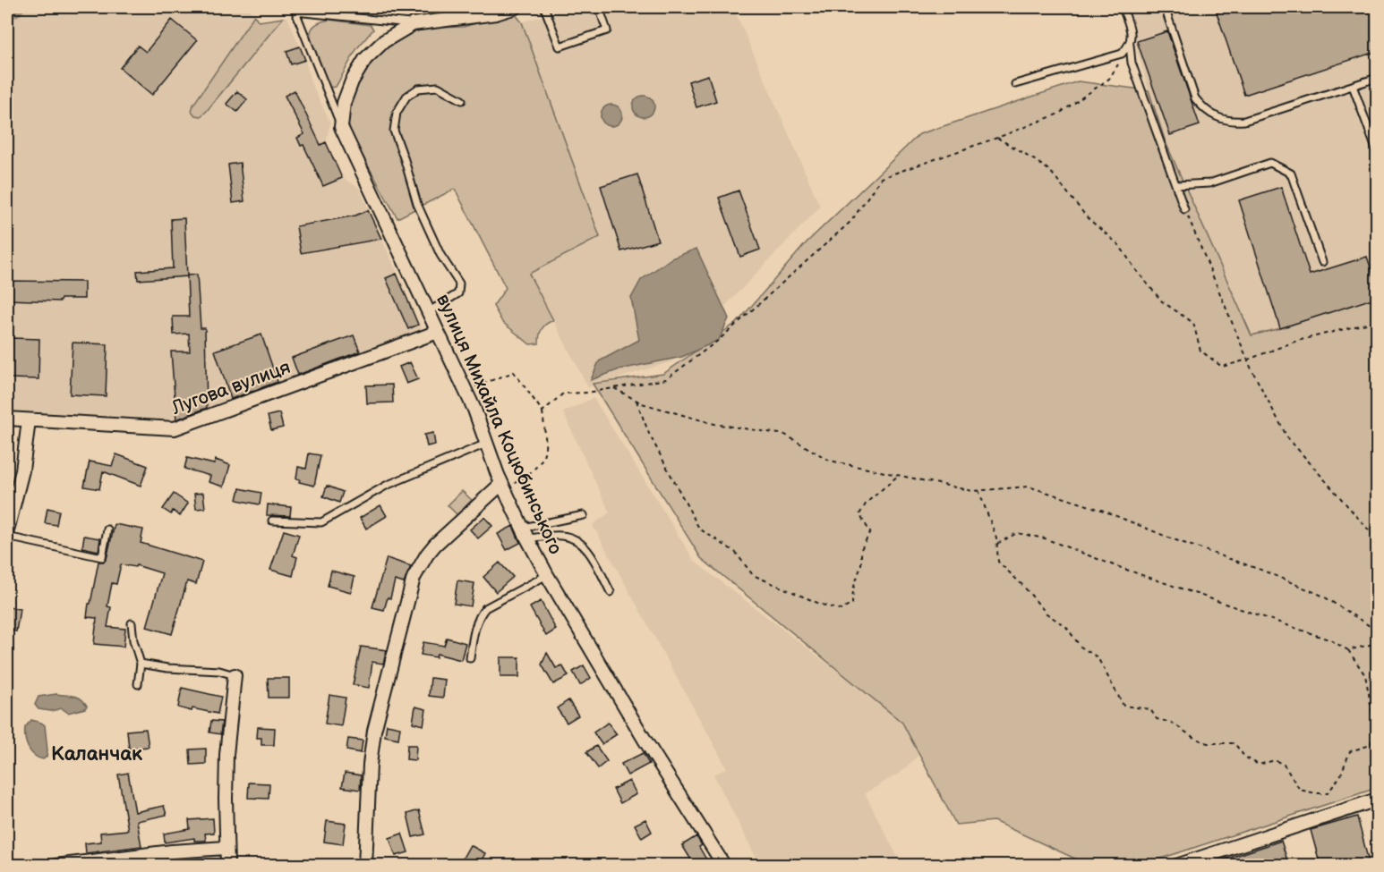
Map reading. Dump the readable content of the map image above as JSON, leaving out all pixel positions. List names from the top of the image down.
{
  "streets": {
    "street": ["Лугова вулиця", "вулиця Михайла Коцюбинського"]
  },
  "crossings": [
    ["Лугова вулиця", "вулиця Михайла Коцюбинського"]
  ],
  "districts": ["Каланчак"]
}
